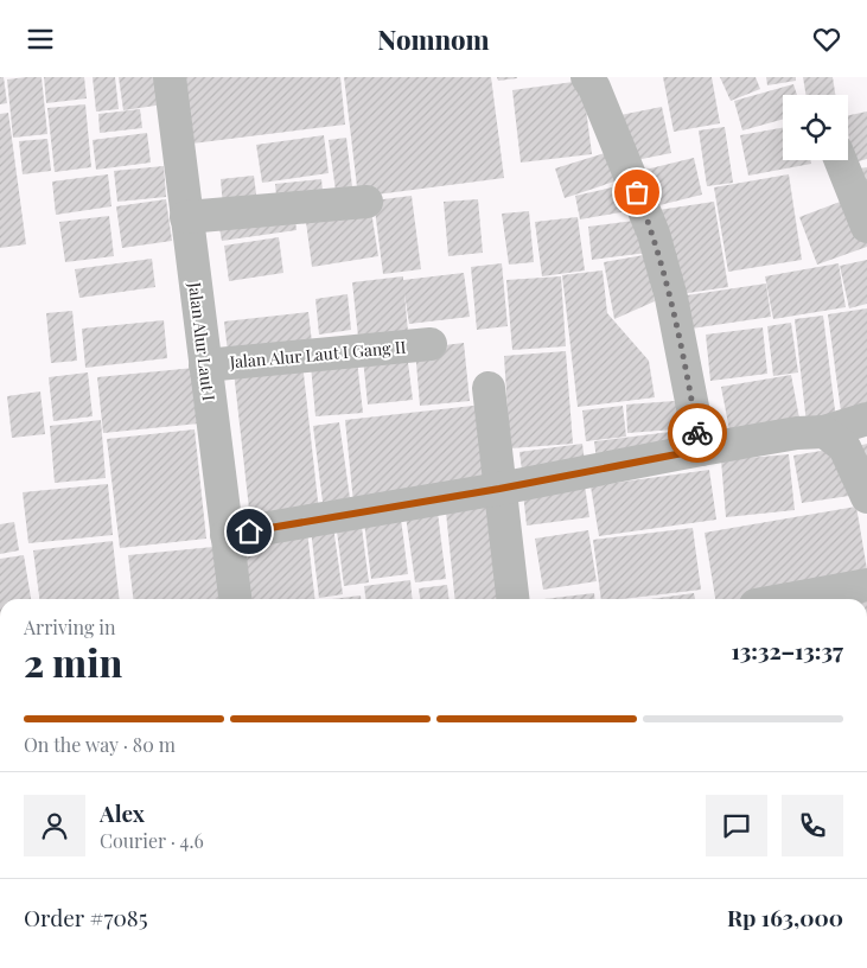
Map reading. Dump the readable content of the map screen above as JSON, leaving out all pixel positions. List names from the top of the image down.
{
  "streets": {
    "street": ["Jalan Alur Laut I", "Jalan Alur Laut I Gang II"]
  },
  "crossings": [
    ["Jalan Alur Laut I", "Jalan Alur Laut I Gang II"]
  ],
  "page": {
    "header": "Nomnom",
    "heading": ["2 min", "Arriving in", "13:32–13:37"],
    "panel": [
      "Alex",
      "Courier · 4.6",
      "Order #7085",
      "Rp 163,000"
    ],
    "bar": "On the way · 80 m"
  }
}
